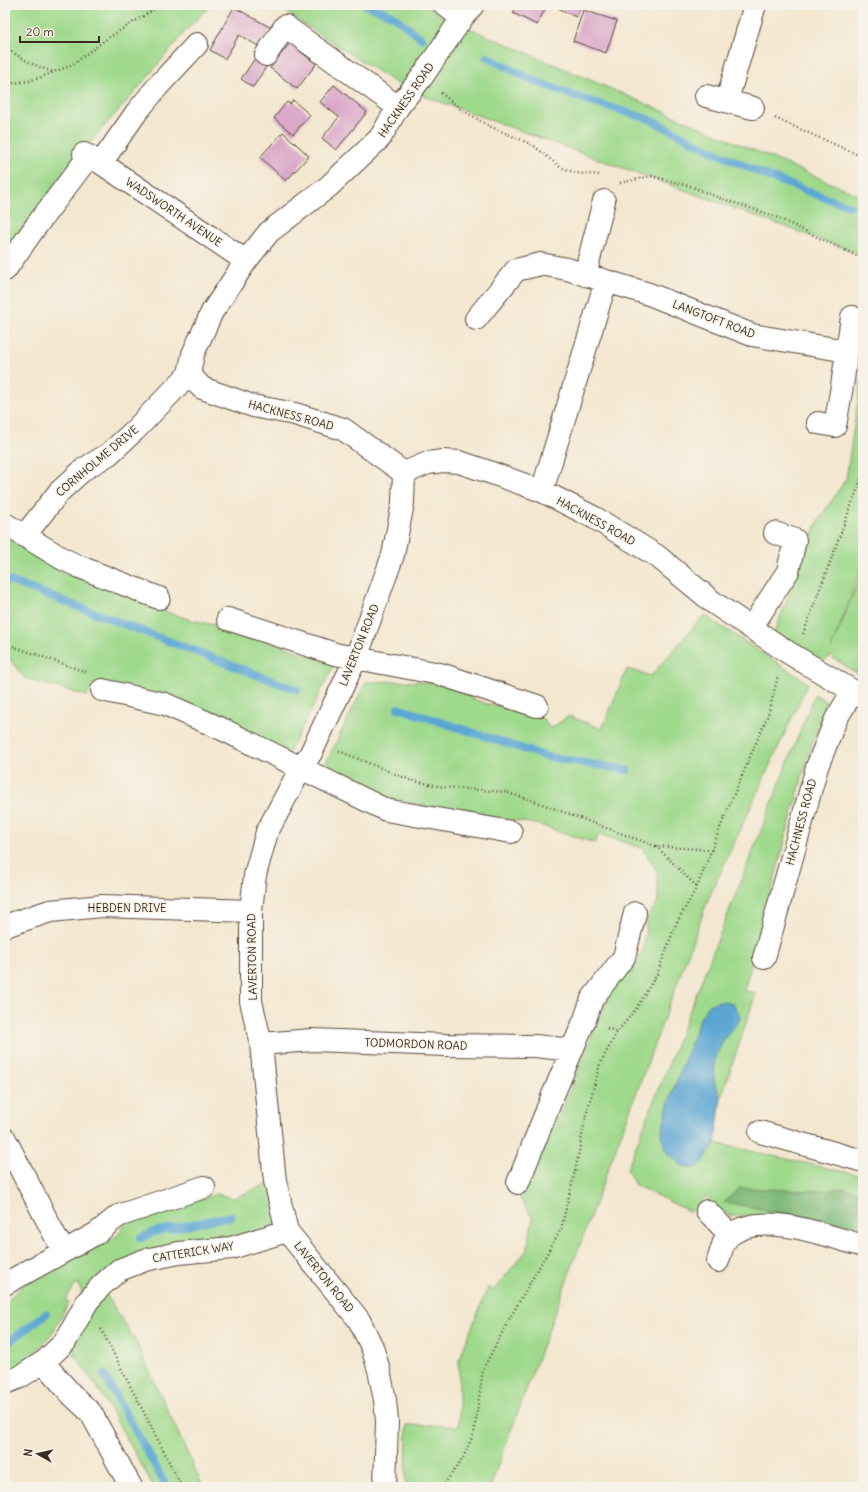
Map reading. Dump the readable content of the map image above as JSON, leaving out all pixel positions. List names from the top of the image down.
{
  "streets": {
    "street": [
      "HACKNESS ROAD",
      "WADSWORTH AVENUE",
      "LANGTOFT ROAD",
      "CORNHOLME DRIVE",
      "LAVERTON ROAD",
      "HACHNESS ROAD",
      "HEBDEN DRIVE",
      "TODMORDON ROAD",
      "CATTERICK WAY"
    ]
  },
  "crossings": [
    ["HACKNESS ROAD", "WADSWORTH AVENUE"],
    ["HACKNESS ROAD", "CORNHOLME DRIVE"],
    ["HACKNESS ROAD", "LAVERTON ROAD"],
    ["HACKNESS ROAD", "HACHNESS ROAD"],
    ["LAVERTON ROAD", "HEBDEN DRIVE"],
    ["LAVERTON ROAD", "TODMORDON ROAD"],
    ["LAVERTON ROAD", "CATTERICK WAY"]
  ],
  "scale_bar": "20 m",
  "north": "left"
}
